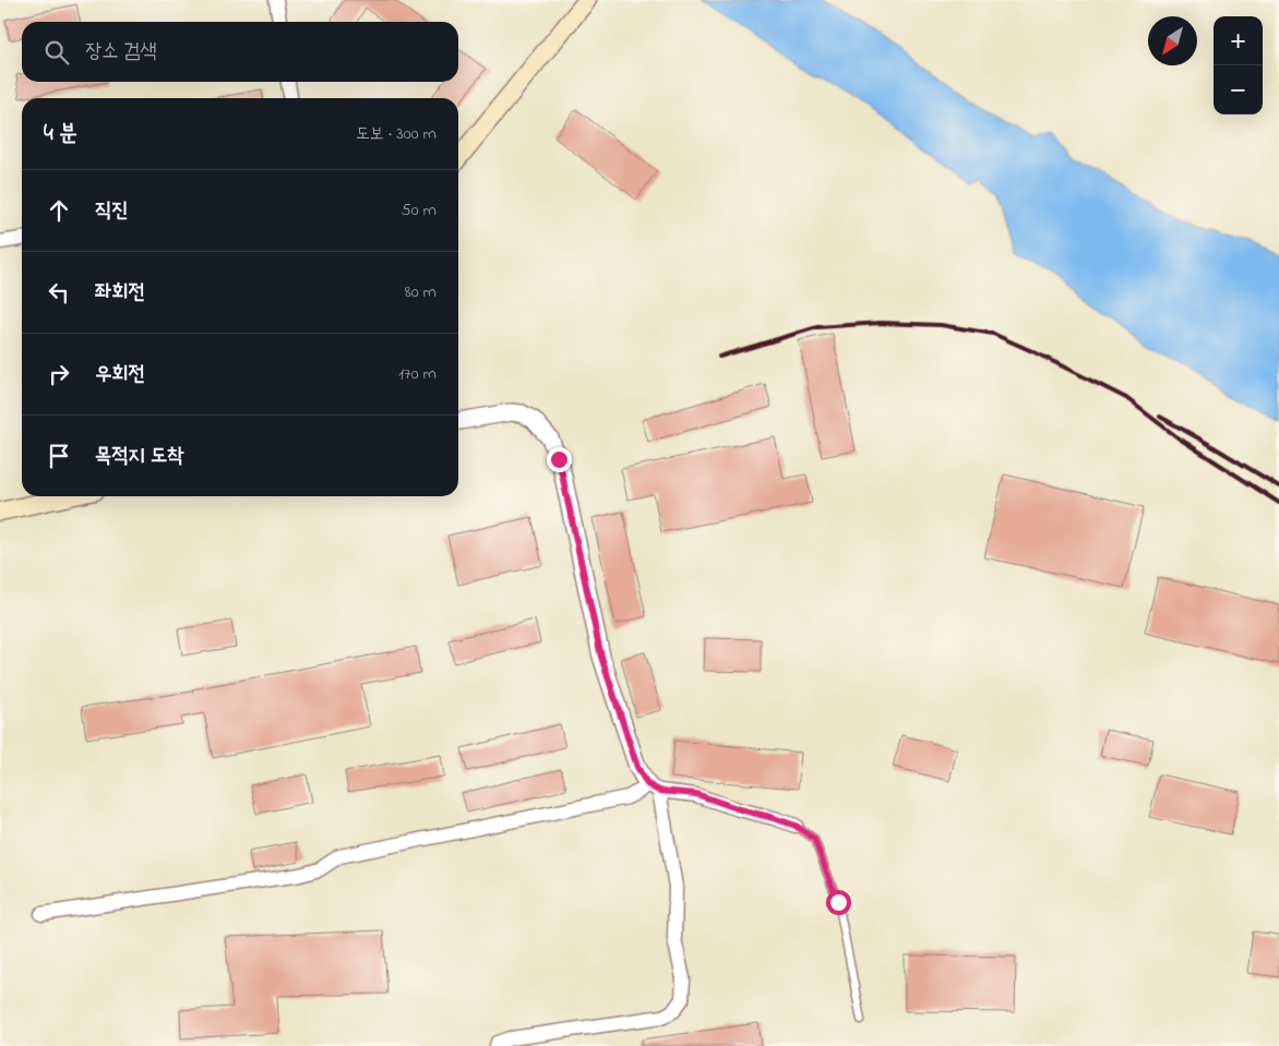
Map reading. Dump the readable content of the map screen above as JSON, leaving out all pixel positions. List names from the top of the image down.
{
  "north": "bottom left",
  "page": {
    "map_buttons": ["+", "−"],
    "search": "장소 검색",
    "heading": ["4 분", "도보 · 300 m"],
    "list": [
      ["직진", "50 m"],
      ["좌회전", "80 m"],
      ["우회전", "170 m"],
      "목적지 도착"
    ]
  }
}
